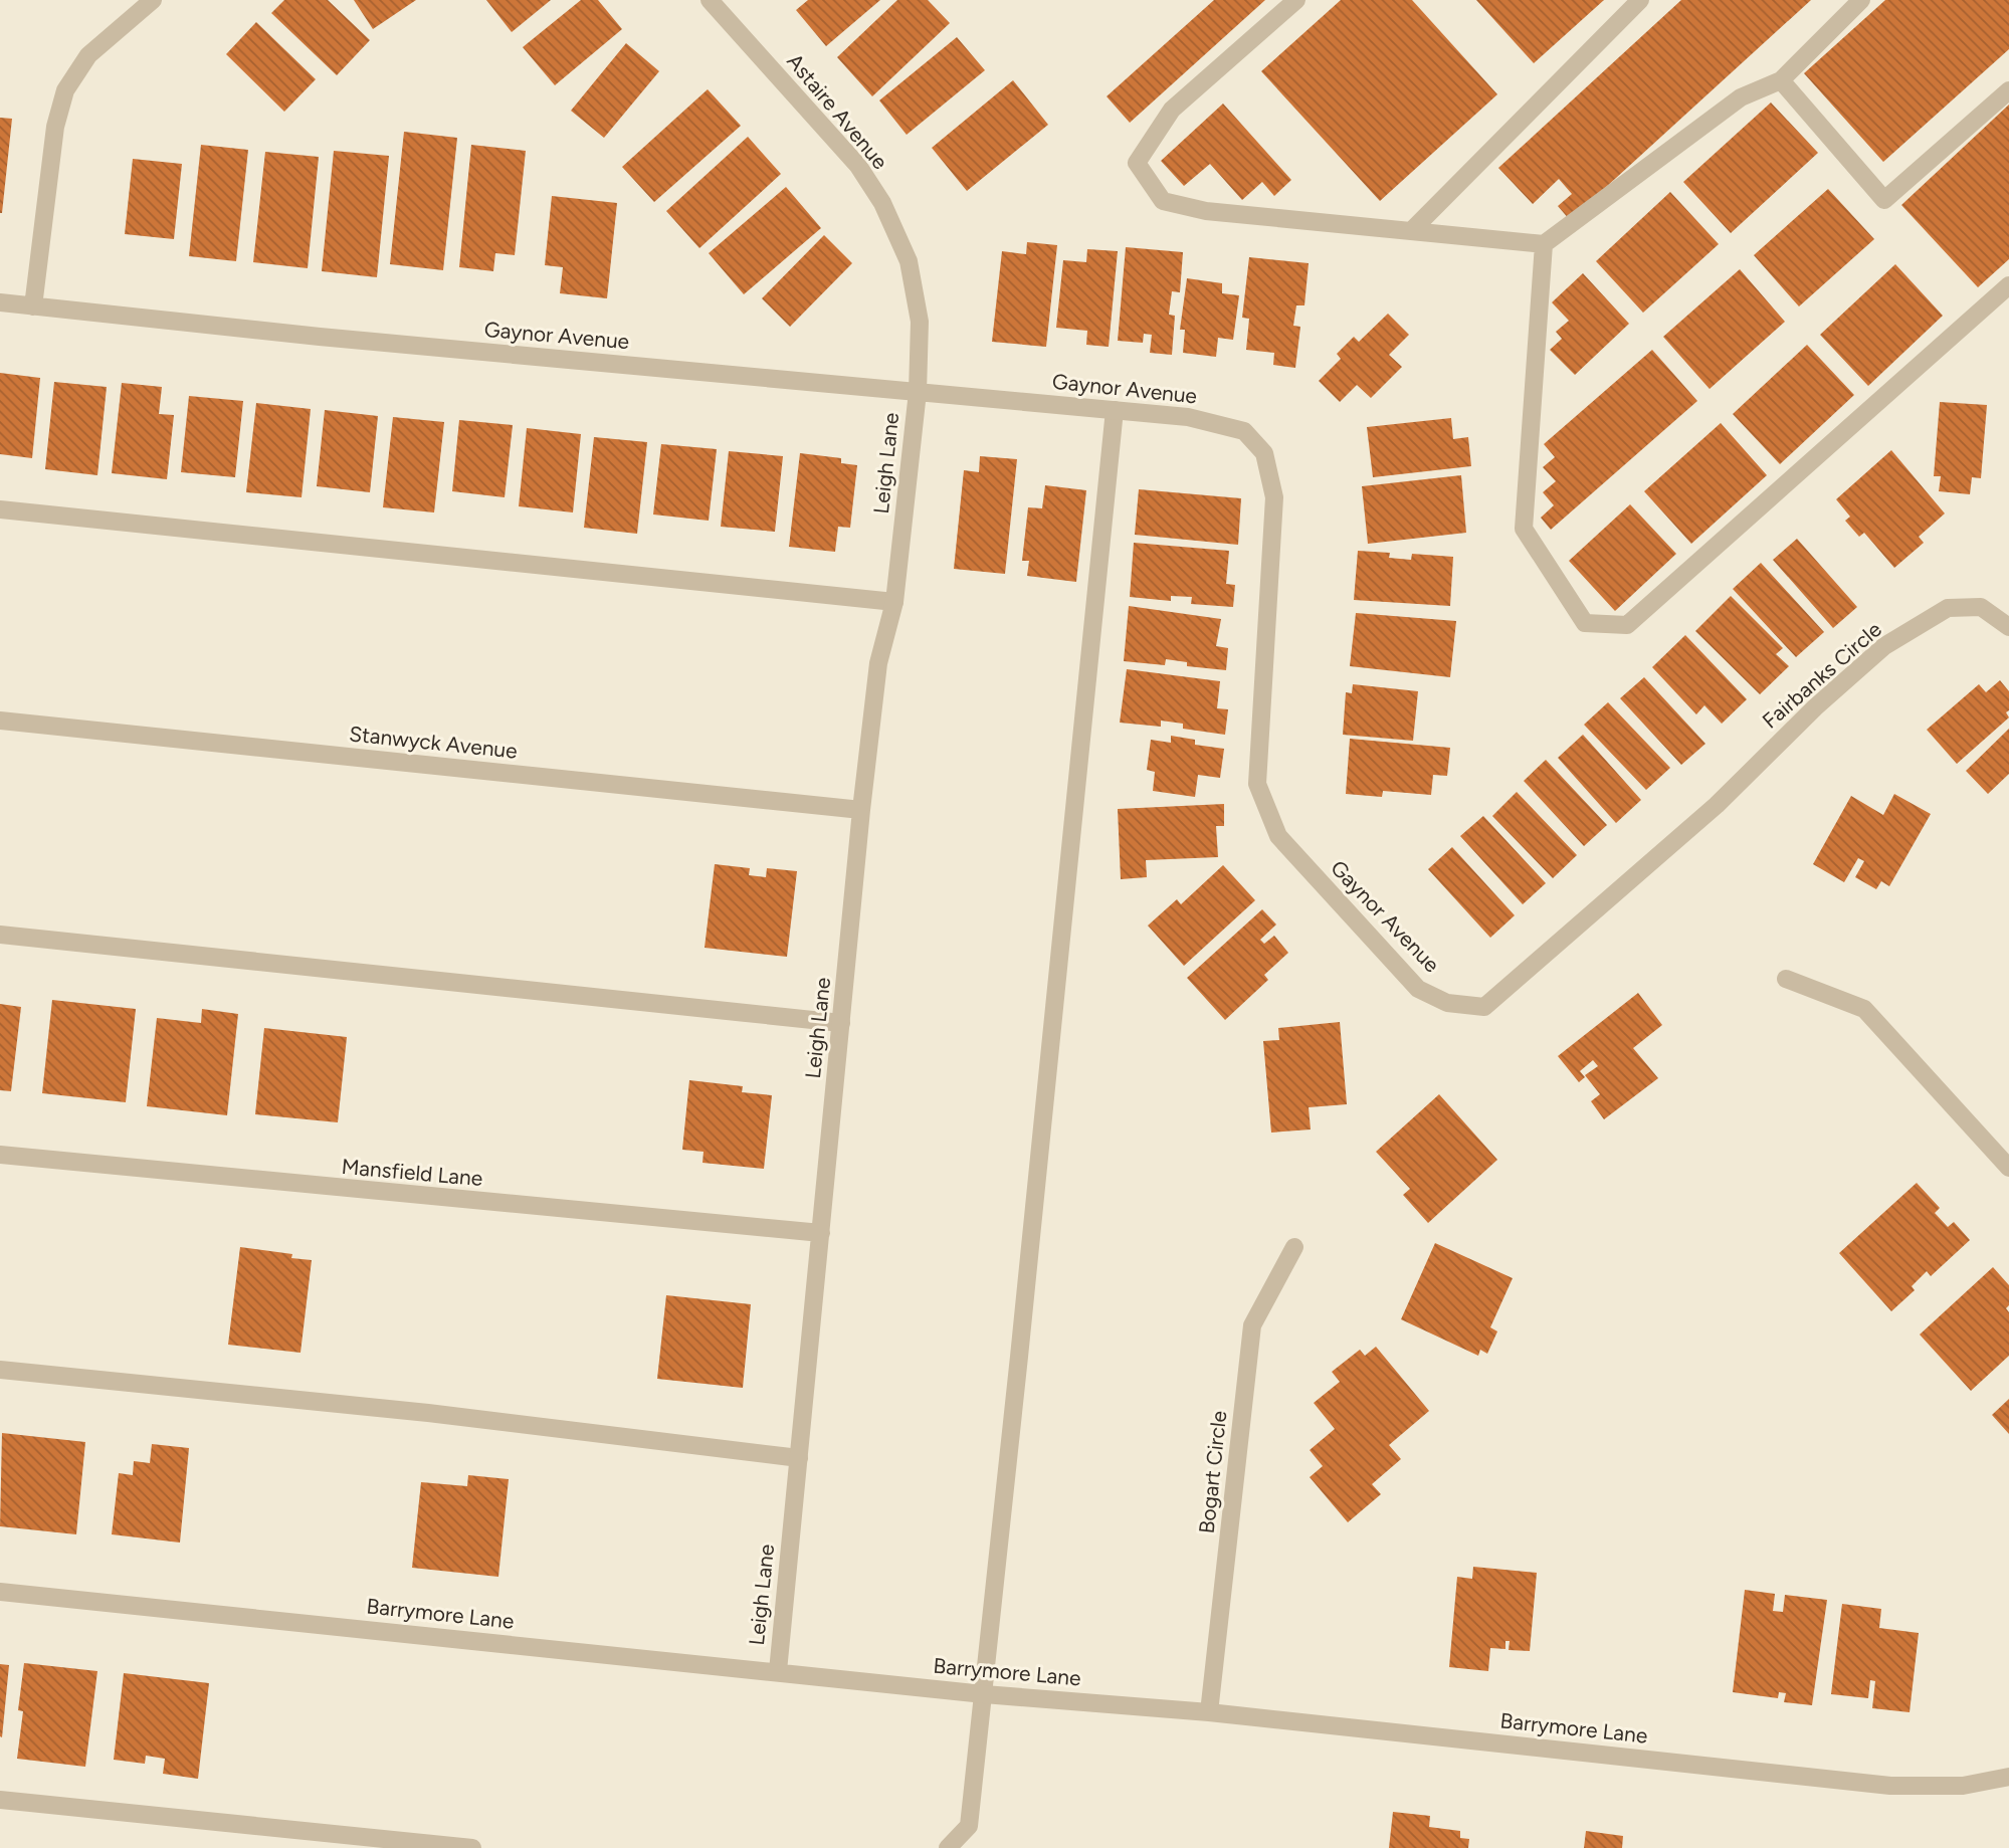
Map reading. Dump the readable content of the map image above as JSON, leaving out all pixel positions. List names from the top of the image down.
{
  "streets": {
    "street": [
      "Astaire Avenue",
      "Gaynor Avenue",
      "Leigh Lane",
      "Fairbanks Circle",
      "Stanwyck Avenue",
      "Mansfield Lane",
      "Bogart Circle",
      "Barrymore Lane"
    ]
  },
  "crossings": [
    ["Astaire Avenue", "Gaynor Avenue"],
    ["Astaire Avenue", "Leigh Lane"],
    ["Gaynor Avenue", "Leigh Lane"],
    ["Gaynor Avenue", "Fairbanks Circle"],
    ["Leigh Lane", "Stanwyck Avenue"],
    ["Leigh Lane", "Mansfield Lane"],
    ["Leigh Lane", "Barrymore Lane"],
    ["Bogart Circle", "Barrymore Lane"]
  ]
}
